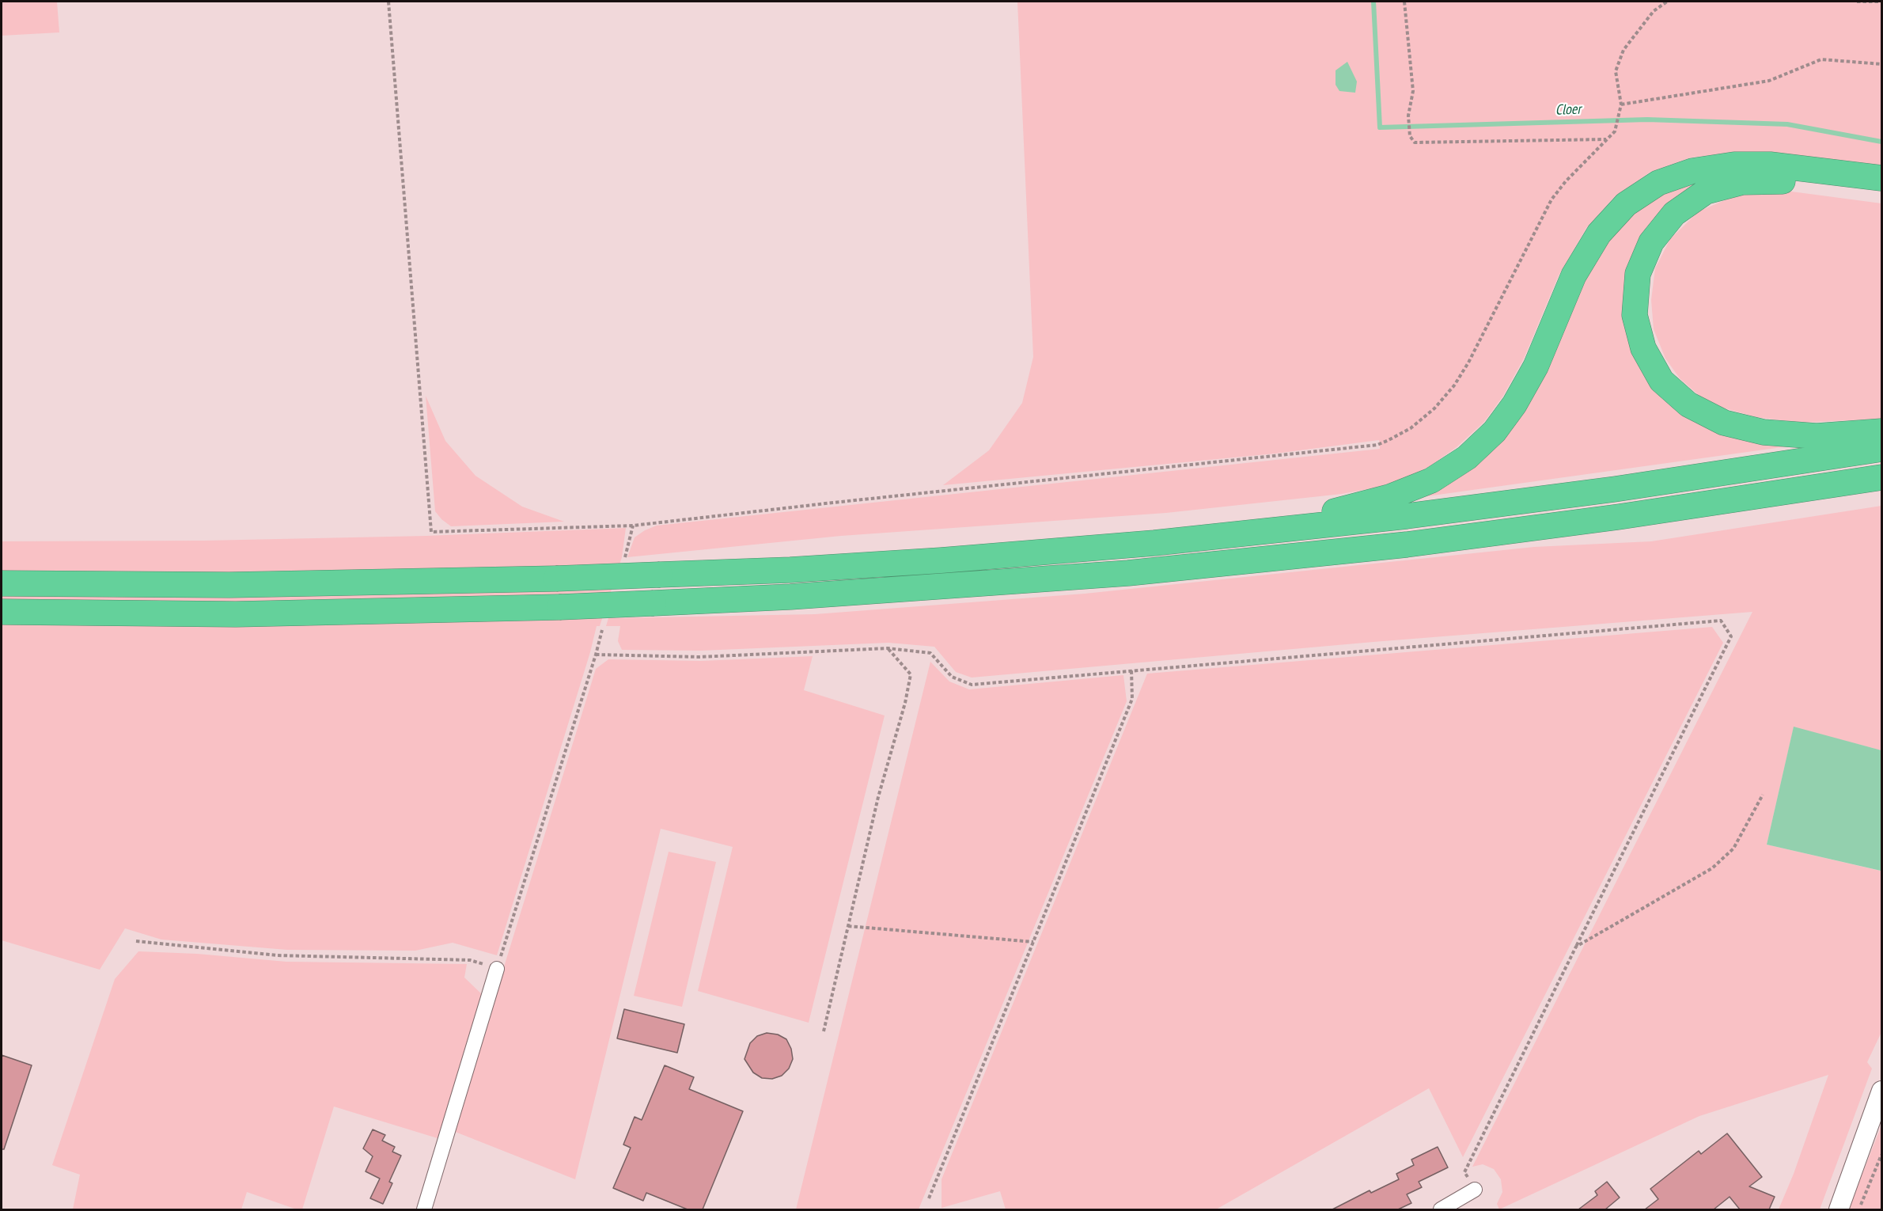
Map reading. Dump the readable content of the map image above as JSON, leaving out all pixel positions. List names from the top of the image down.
{
  "water": ["Cloer"]
}
